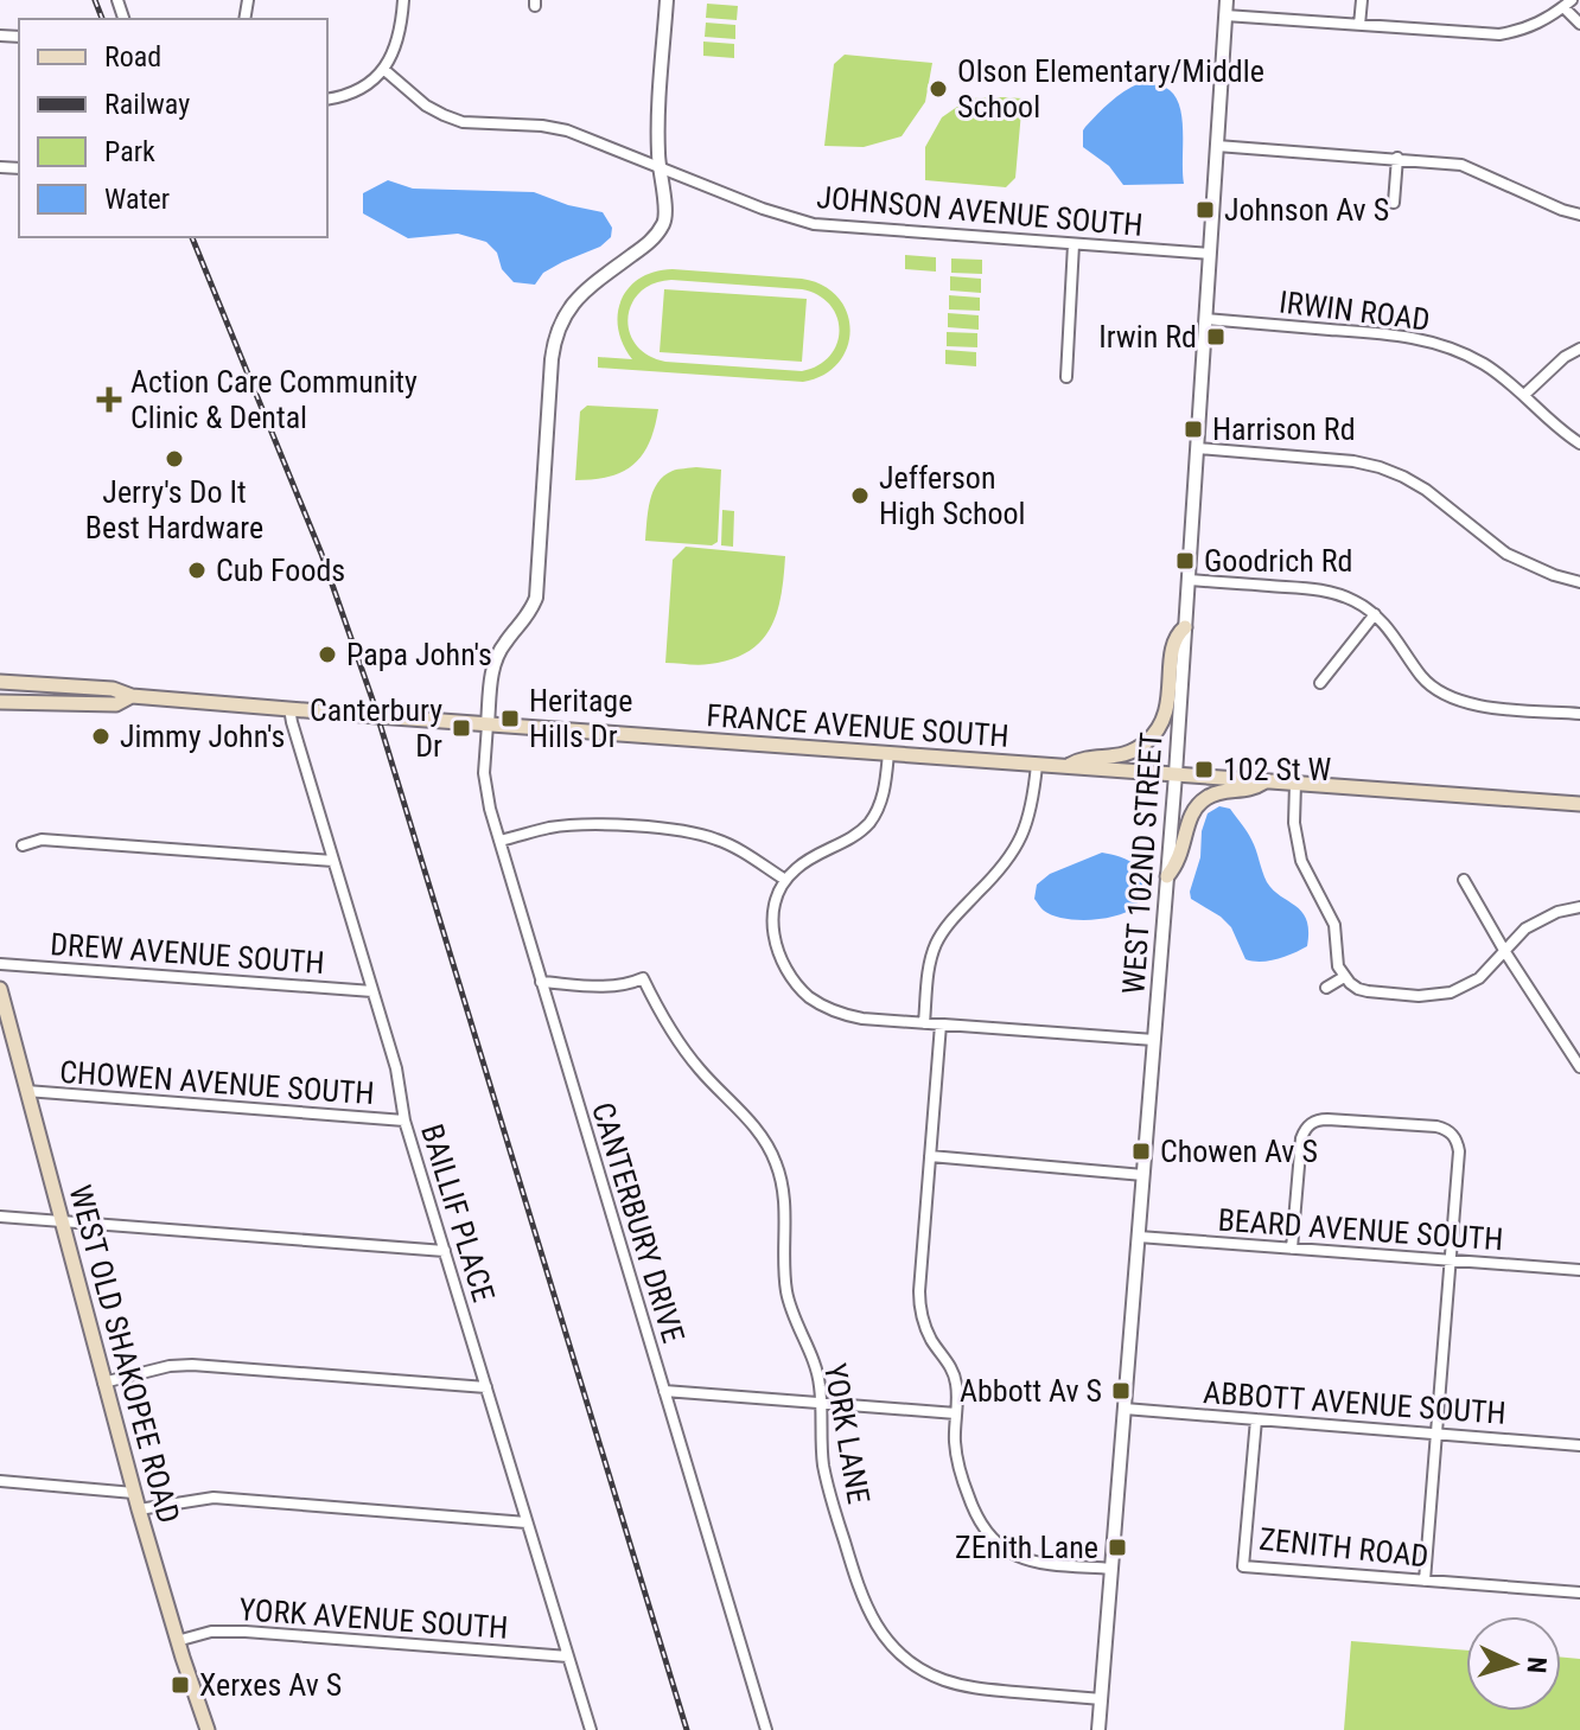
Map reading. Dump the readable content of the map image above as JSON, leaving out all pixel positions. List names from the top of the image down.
{
  "streets": {
    "main road": ["FRANCE AVENUE SOUTH", "WEST OLD SHAKOPEE ROAD"],
    "street": [
      "JOHNSON AVENUE SOUTH",
      "IRWIN ROAD",
      "WEST 102ND STREET",
      "DREW AVENUE SOUTH",
      "CHOWEN AVENUE SOUTH",
      "BAILLIF PLACE",
      "CANTERBURY DRIVE",
      "BEARD AVENUE SOUTH",
      "ABBOTT AVENUE SOUTH",
      "YORK LANE",
      "ZENITH ROAD",
      "YORK AVENUE SOUTH"
    ]
  },
  "crossings": [
    ["JOHNSON AVENUE SOUTH", "WEST 102ND STREET"],
    ["IRWIN ROAD", "WEST 102ND STREET"],
    ["FRANCE AVENUE SOUTH", "WEST 102ND STREET"],
    ["FRANCE AVENUE SOUTH", "BAILLIF PLACE"],
    ["FRANCE AVENUE SOUTH", "CANTERBURY DRIVE"],
    ["WEST 102ND STREET", "BEARD AVENUE SOUTH"],
    ["WEST 102ND STREET", "ABBOTT AVENUE SOUTH"],
    ["WEST 102ND STREET", "YORK LANE"],
    ["DREW AVENUE SOUTH", "BAILLIF PLACE"],
    ["CHOWEN AVENUE SOUTH", "BAILLIF PLACE"],
    ["CHOWEN AVENUE SOUTH", "WEST OLD SHAKOPEE ROAD"],
    ["BAILLIF PLACE", "YORK AVENUE SOUTH"],
    ["CANTERBURY DRIVE", "YORK LANE"],
    ["WEST OLD SHAKOPEE ROAD", "YORK AVENUE SOUTH"],
    ["ABBOTT AVENUE SOUTH", "ZENITH ROAD"]
  ],
  "places": {
    "other": [
      "Olson Elementary/Middle School",
      "Jerry's Do It Best Hardware",
      "Jefferson High School",
      "Cub Foods",
      "Papa John's",
      "Jimmy John's"
    ],
    "transit": [
      "Johnson Av S",
      "Irwin Rd",
      "Harrison Rd",
      "Goodrich Rd",
      "Heritage Hills Dr",
      "Canterbury Dr",
      "102 St W",
      "Chowen Av S",
      "Abbott Av S",
      "ZEnith Lane",
      "Xerxes Av S"
    ],
    "health": ["Action Care Community Clinic & Dental"]
  },
  "legend": [
    "Road",
    "Railway",
    "Park",
    "Water"
  ],
  "north": "right"
}
